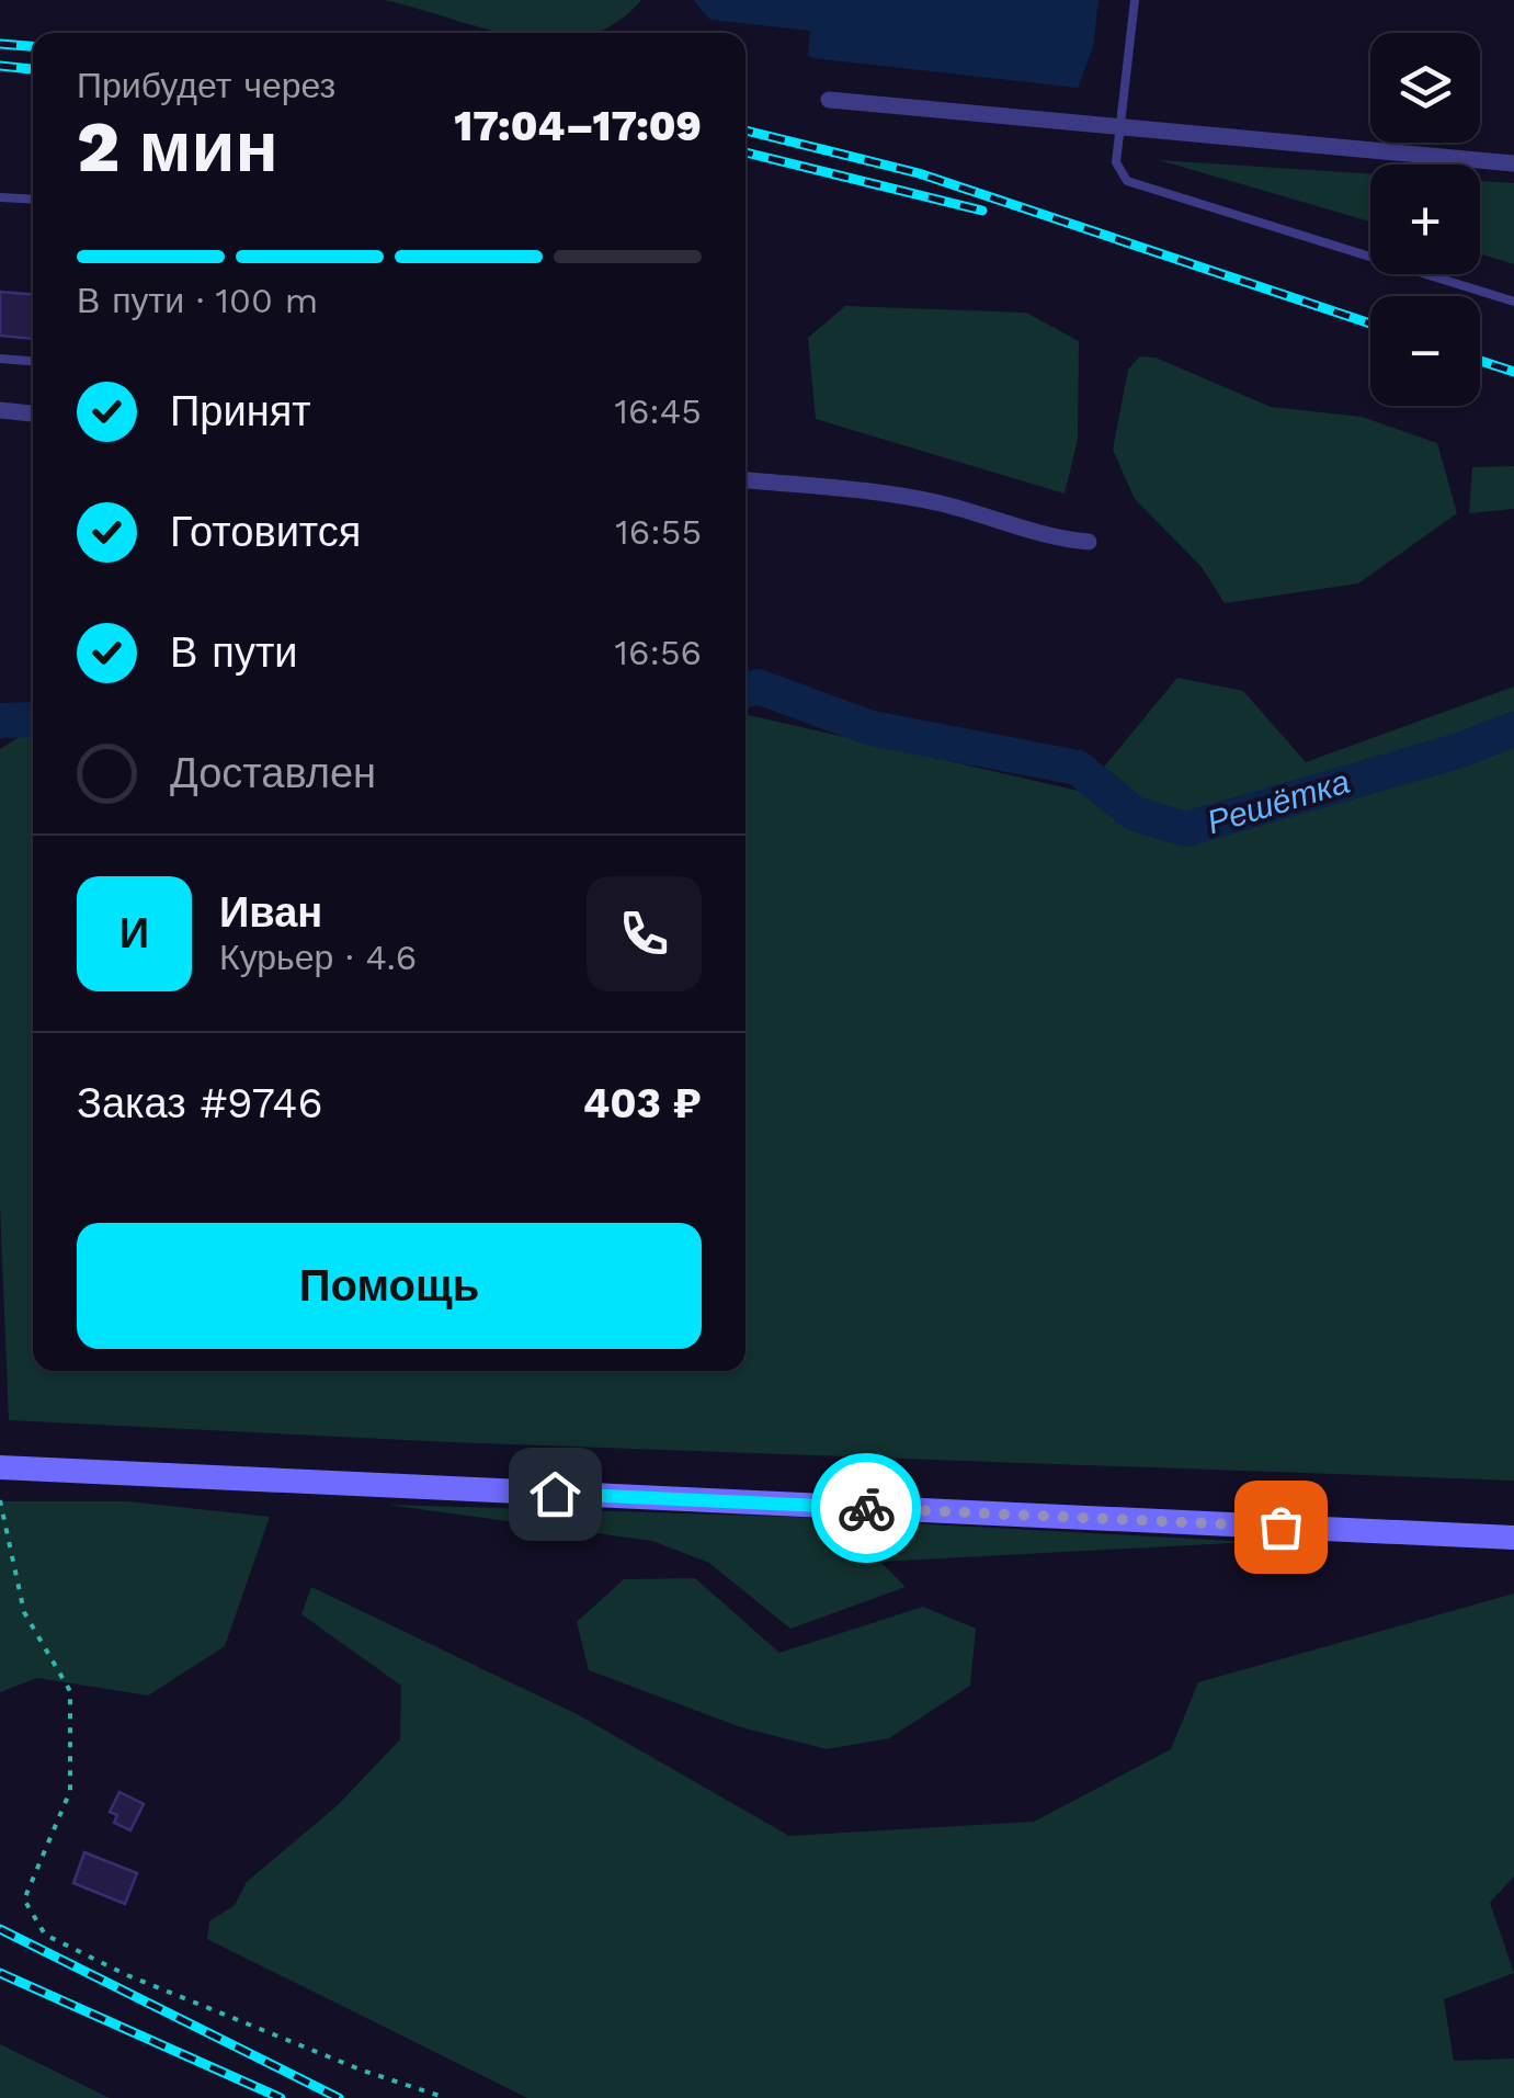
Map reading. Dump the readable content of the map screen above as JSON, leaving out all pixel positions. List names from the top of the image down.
{
  "water": ["Решётка"],
  "page": {
    "map_buttons": ["+", "−"],
    "heading": ["2 мин", "Прибудет через", "17:04–17:09"],
    "panel": [
      "Иван",
      "Курьер · 4.6",
      "Заказ #9746",
      "403 ₽"
    ],
    "bar": "В пути · 100 m",
    "list": [
      ["Принят", "16:45"],
      ["Готовится", "16:55"],
      ["В пути", "16:56"],
      "Доставлен"
    ],
    "round": "И",
    "buttons": "Помощь"
  }
}
